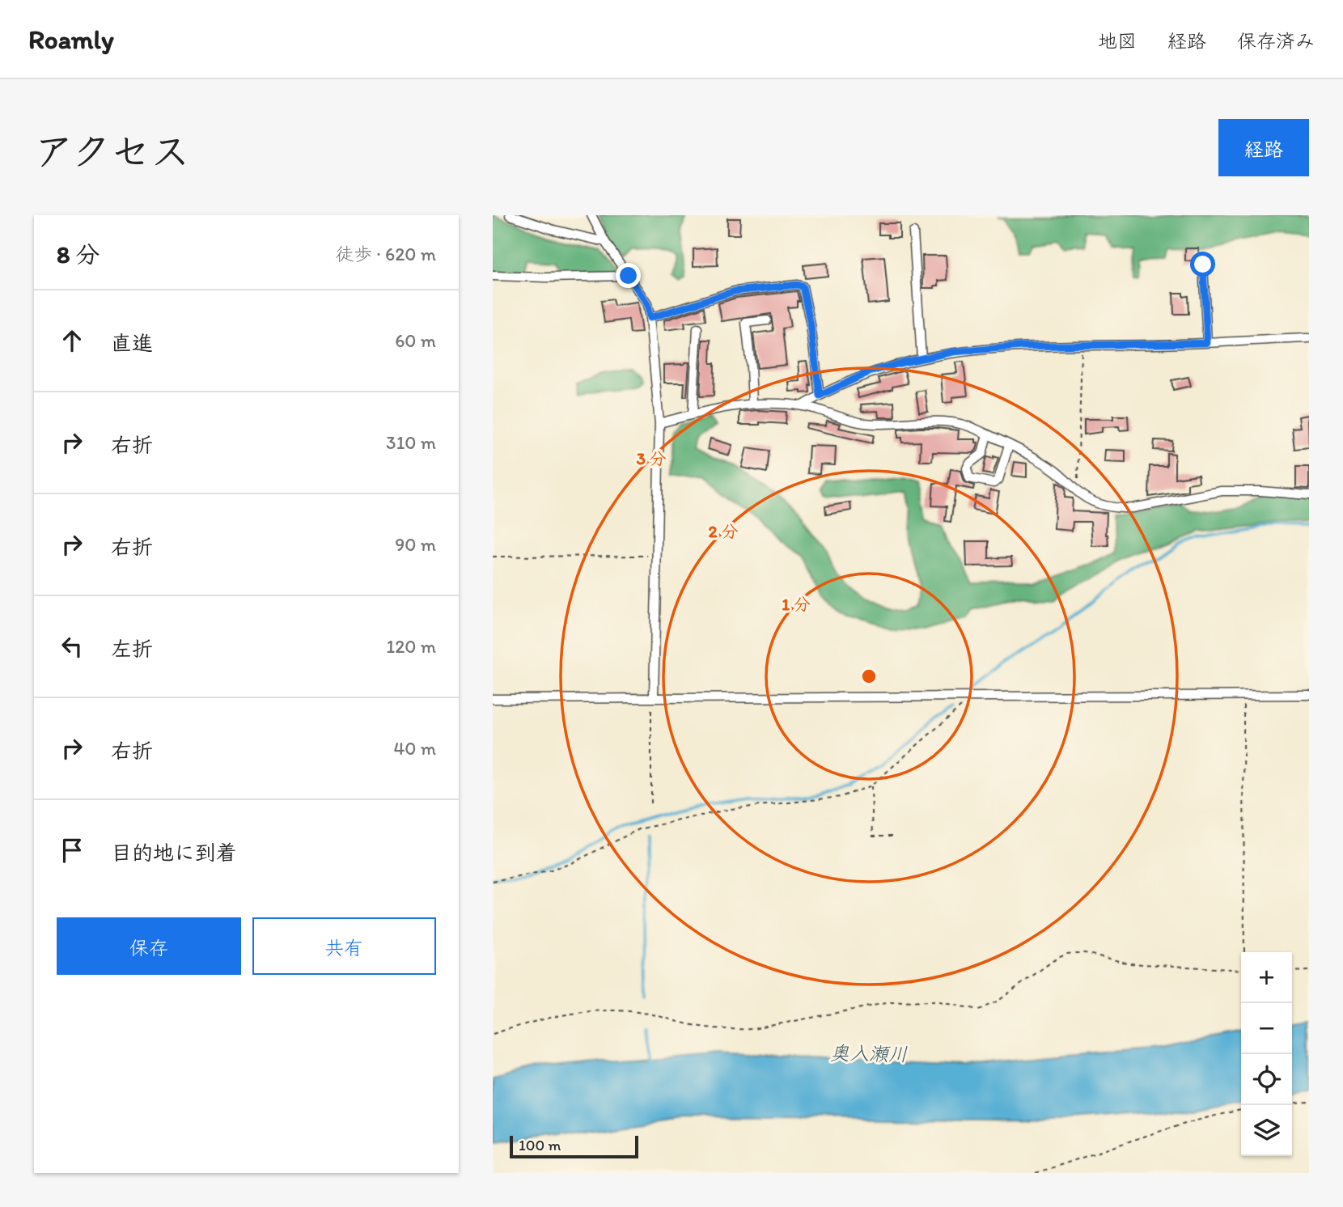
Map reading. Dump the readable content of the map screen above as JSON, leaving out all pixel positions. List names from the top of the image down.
{
  "water": ["奥入瀬川"],
  "scale_bar": "100 m",
  "page": {
    "header": "Roamly",
    "nav": ["地図", "経路", "保存済み"],
    "title": "アクセス",
    "buttons": [
      "経路",
      ["保存", "共有"]
    ],
    "heading": ["8 分", "徒歩 · 620 m"],
    "list": [
      ["直進", "60 m"],
      ["右折", "310 m"],
      ["右折", "90 m"],
      ["左折", "120 m"],
      ["右折", "40 m"],
      "目的地に到着"
    ],
    "map_buttons": ["+", "−"],
    "scale": "100 m"
  },
  "rings": ["3 分", "2 分", "1 分"]
}
